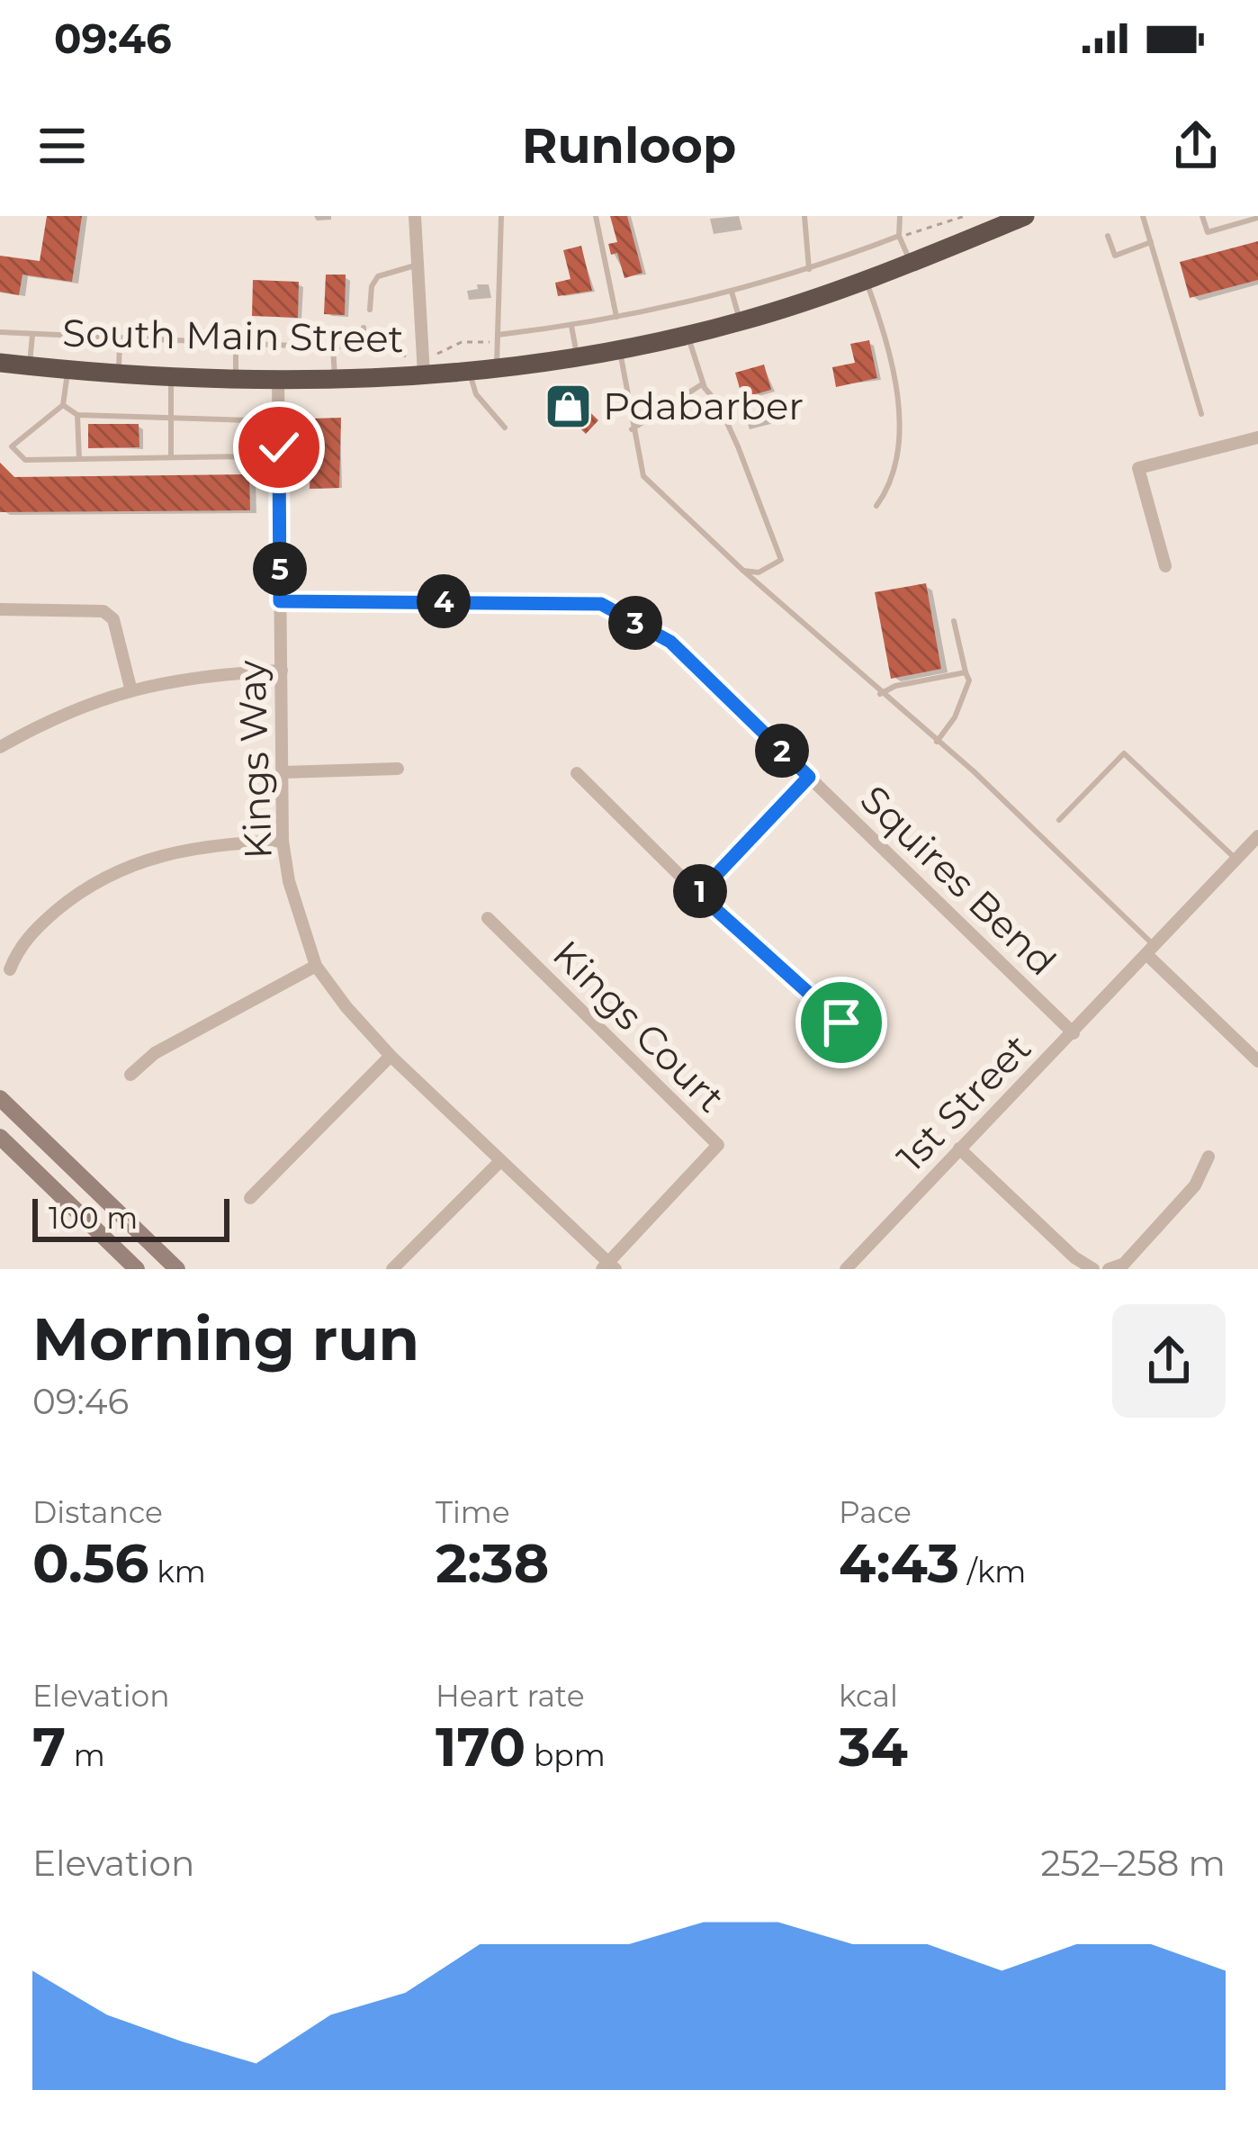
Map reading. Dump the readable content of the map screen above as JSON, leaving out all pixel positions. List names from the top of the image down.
{
  "streets": {
    "highway": ["South Main Street"],
    "street": [
      "Kings Way",
      "Squires Bend",
      "Kings Court",
      "1st Street"
    ]
  },
  "crossings": [
    ["South Main Street", "Kings Way"],
    ["Kings Way", "Squires Bend"],
    ["Kings Way", "Kings Court"],
    ["Squires Bend", "1st Street"]
  ],
  "places": {
    "shop": ["Pdabarber"]
  },
  "scale_bar": "100 m",
  "page": {
    "status": "09:46",
    "header": "Runloop",
    "pins": [
      "5",
      "4",
      "3",
      "2",
      "1"
    ],
    "scale": "100 m",
    "heading": ["Morning run", "09:46"],
    "stats": [
      ["Distance", "0.56 km"],
      ["Time", "2:38"],
      ["Pace", "4:43 /km"],
      ["Elevation", "7 m"],
      ["Heart rate", "170 bpm"],
      ["kcal", "34"]
    ],
    "chart": ["Elevation", "252–258 m"]
  }
}
